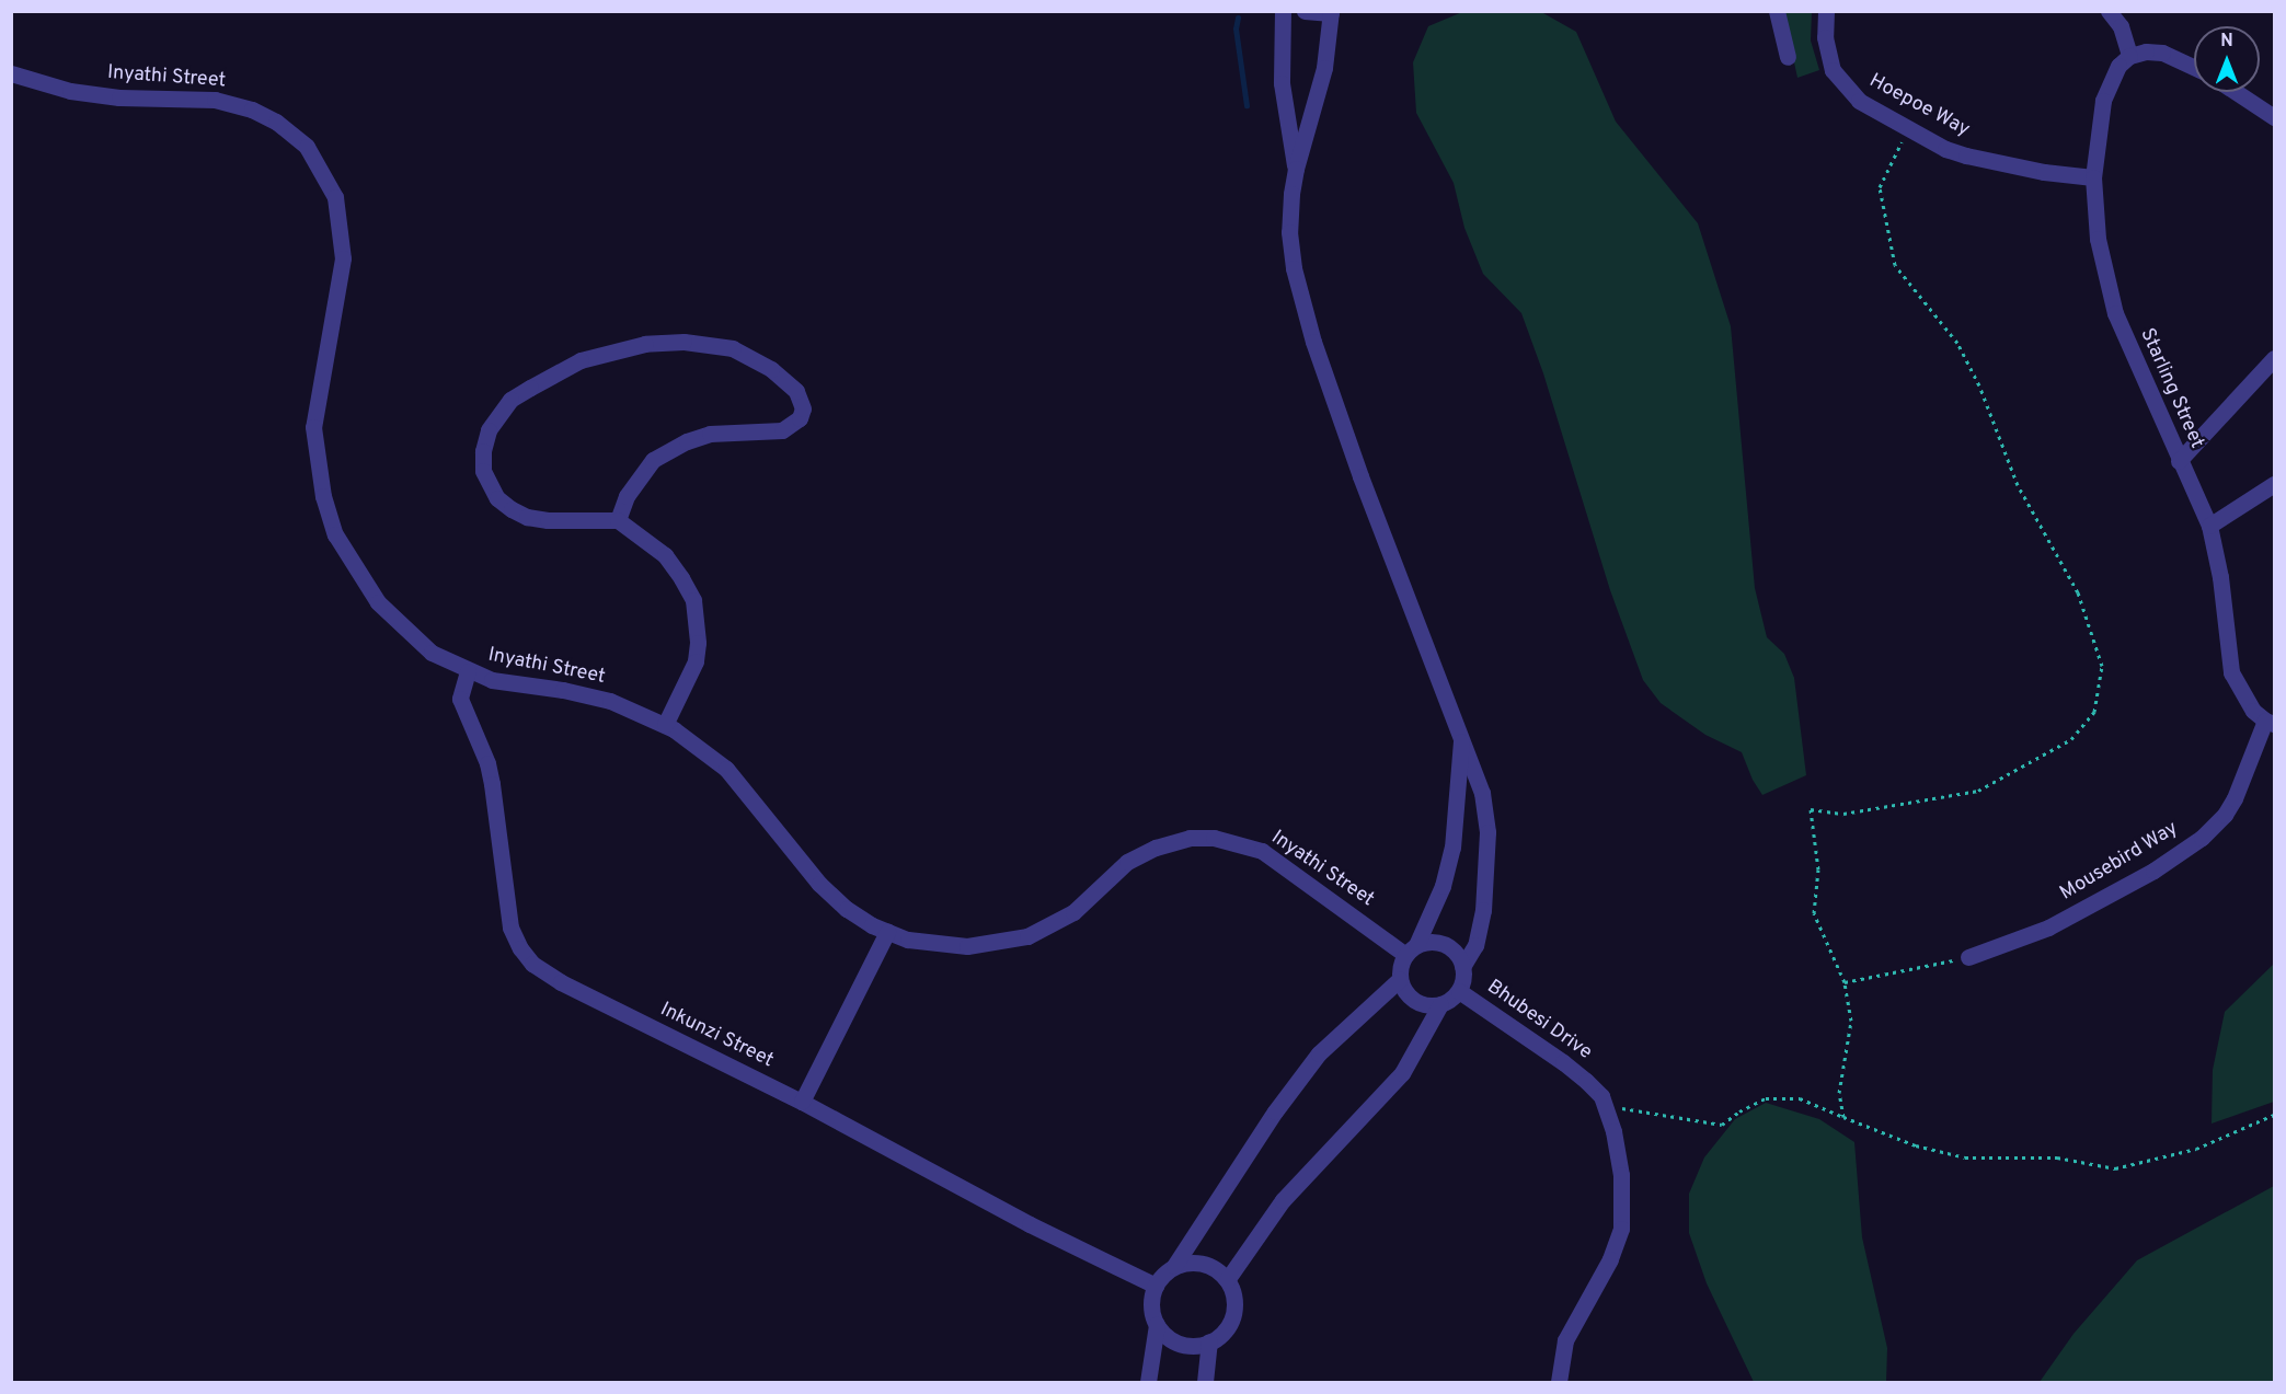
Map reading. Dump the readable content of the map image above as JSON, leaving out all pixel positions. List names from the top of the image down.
{
  "streets": {
    "street": [
      "Inyathi Street",
      "Hoepoe Way",
      "Starling Street",
      "Mousebird Way",
      "Bhubesi Drive",
      "Inkunzi Street"
    ]
  },
  "crossings": [
    ["Inyathi Street", "Bhubesi Drive"],
    ["Inyathi Street", "Inkunzi Street"],
    ["Hoepoe Way", "Starling Street"],
    ["Starling Street", "Mousebird Way"]
  ],
  "north": "top"
}
